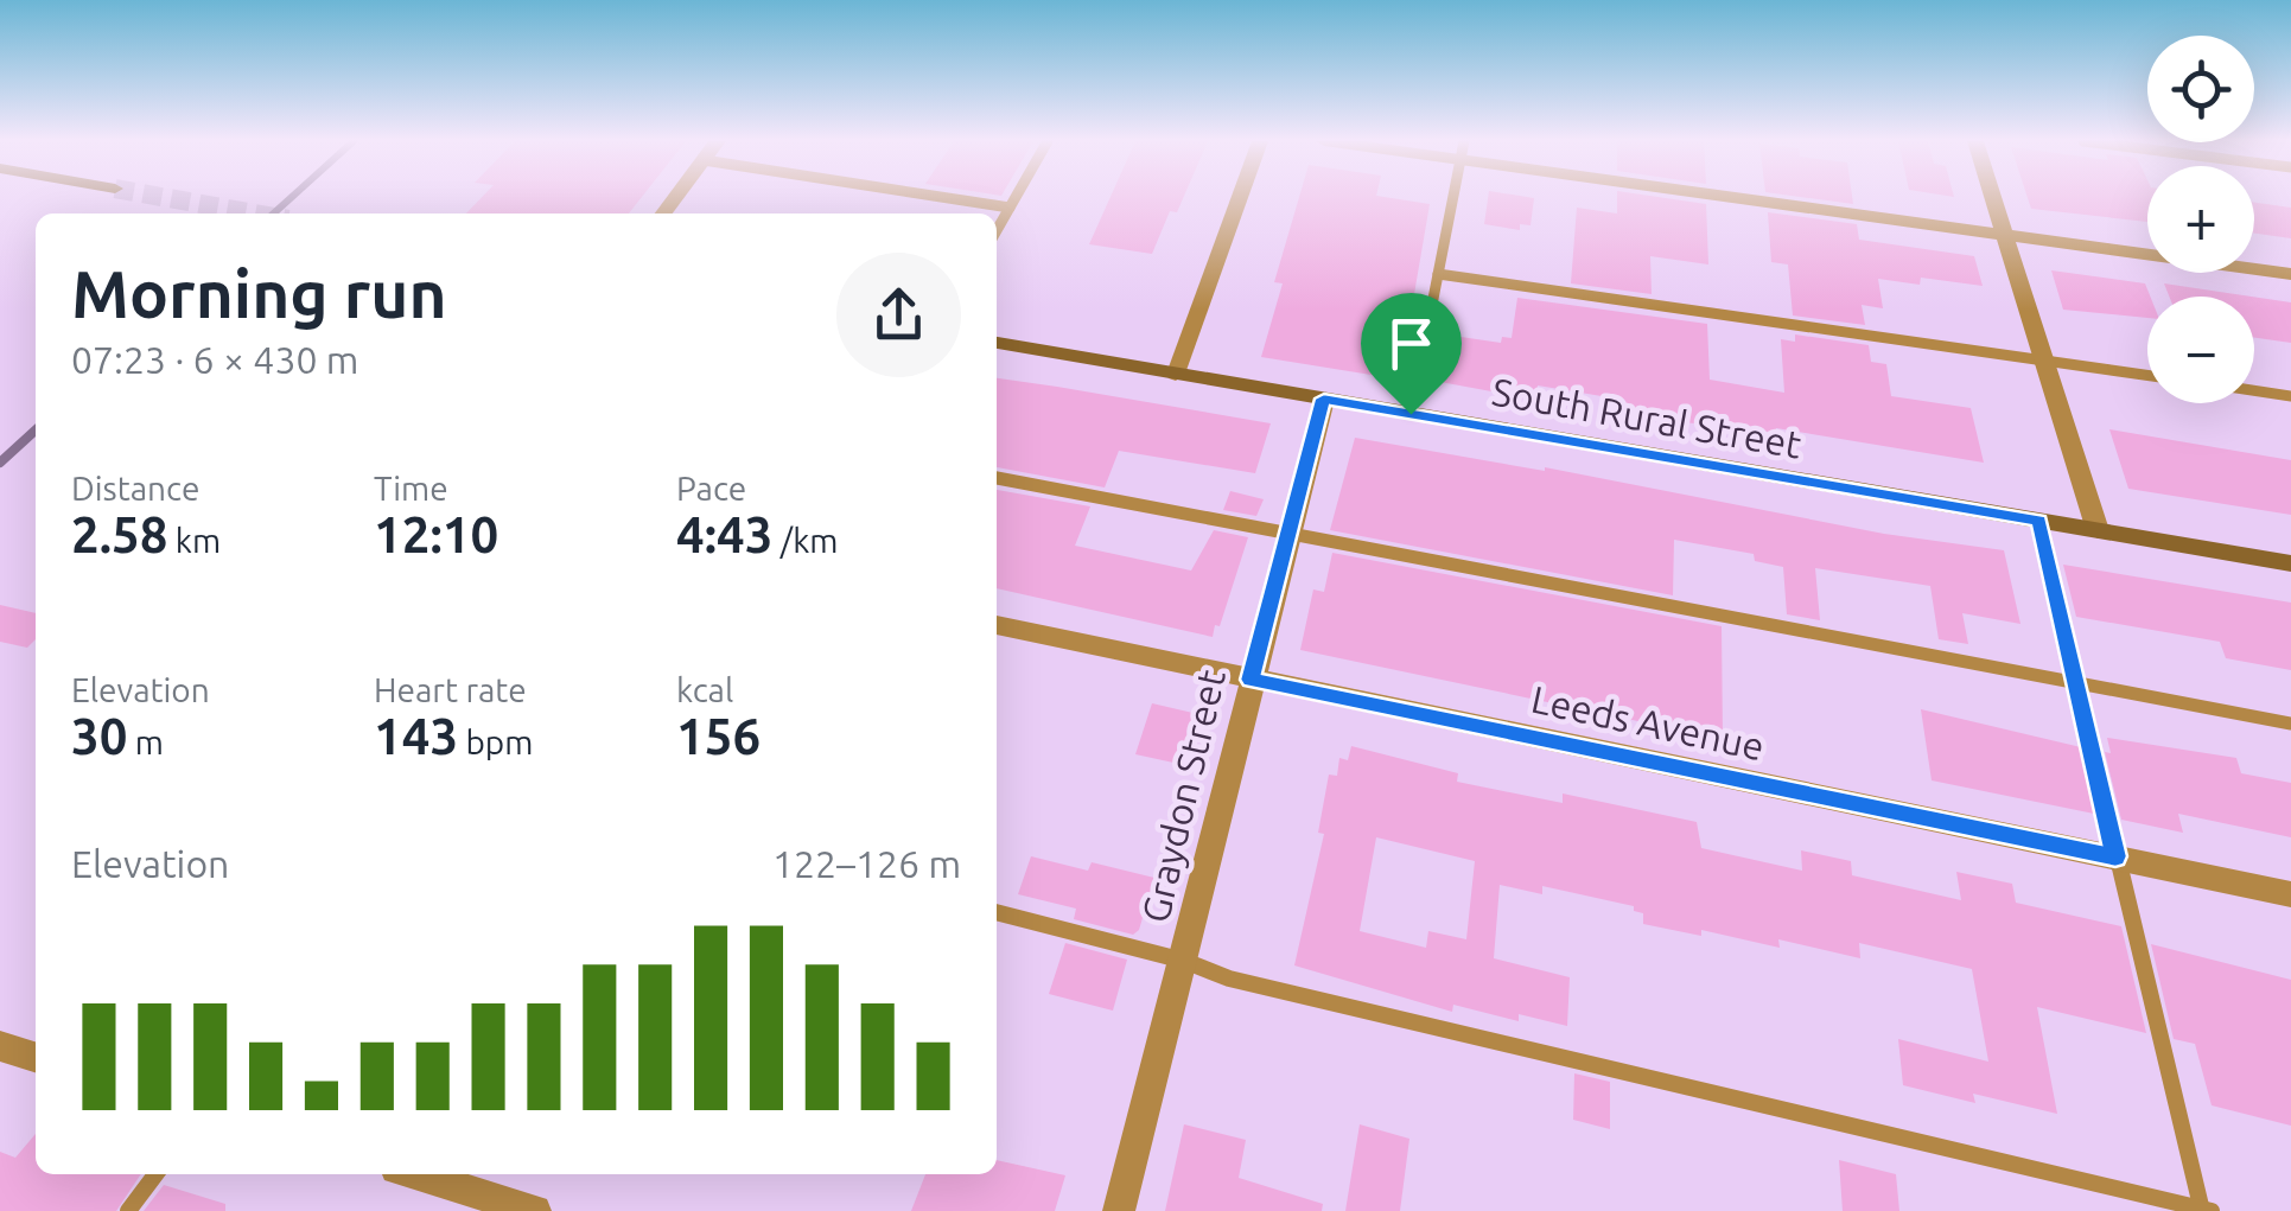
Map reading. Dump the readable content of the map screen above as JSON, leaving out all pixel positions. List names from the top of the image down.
{
  "streets": {
    "main road": ["South Rural Street"],
    "street": ["Leeds Avenue", "Graydon Street"]
  },
  "crossings": [
    ["South Rural Street", "Graydon Street"],
    ["Leeds Avenue", "Graydon Street"]
  ],
  "page": {
    "map_buttons": ["+", "−"],
    "heading": ["Morning run", "07:23 · 6 × 430 m"],
    "stats": [
      ["Distance", "2.58 km"],
      ["Time", "12:10"],
      ["Pace", "4:43 /km"],
      ["Elevation", "30 m"],
      ["Heart rate", "143 bpm"],
      ["kcal", "156"]
    ],
    "chart": ["Elevation", "122–126 m"]
  }
}
